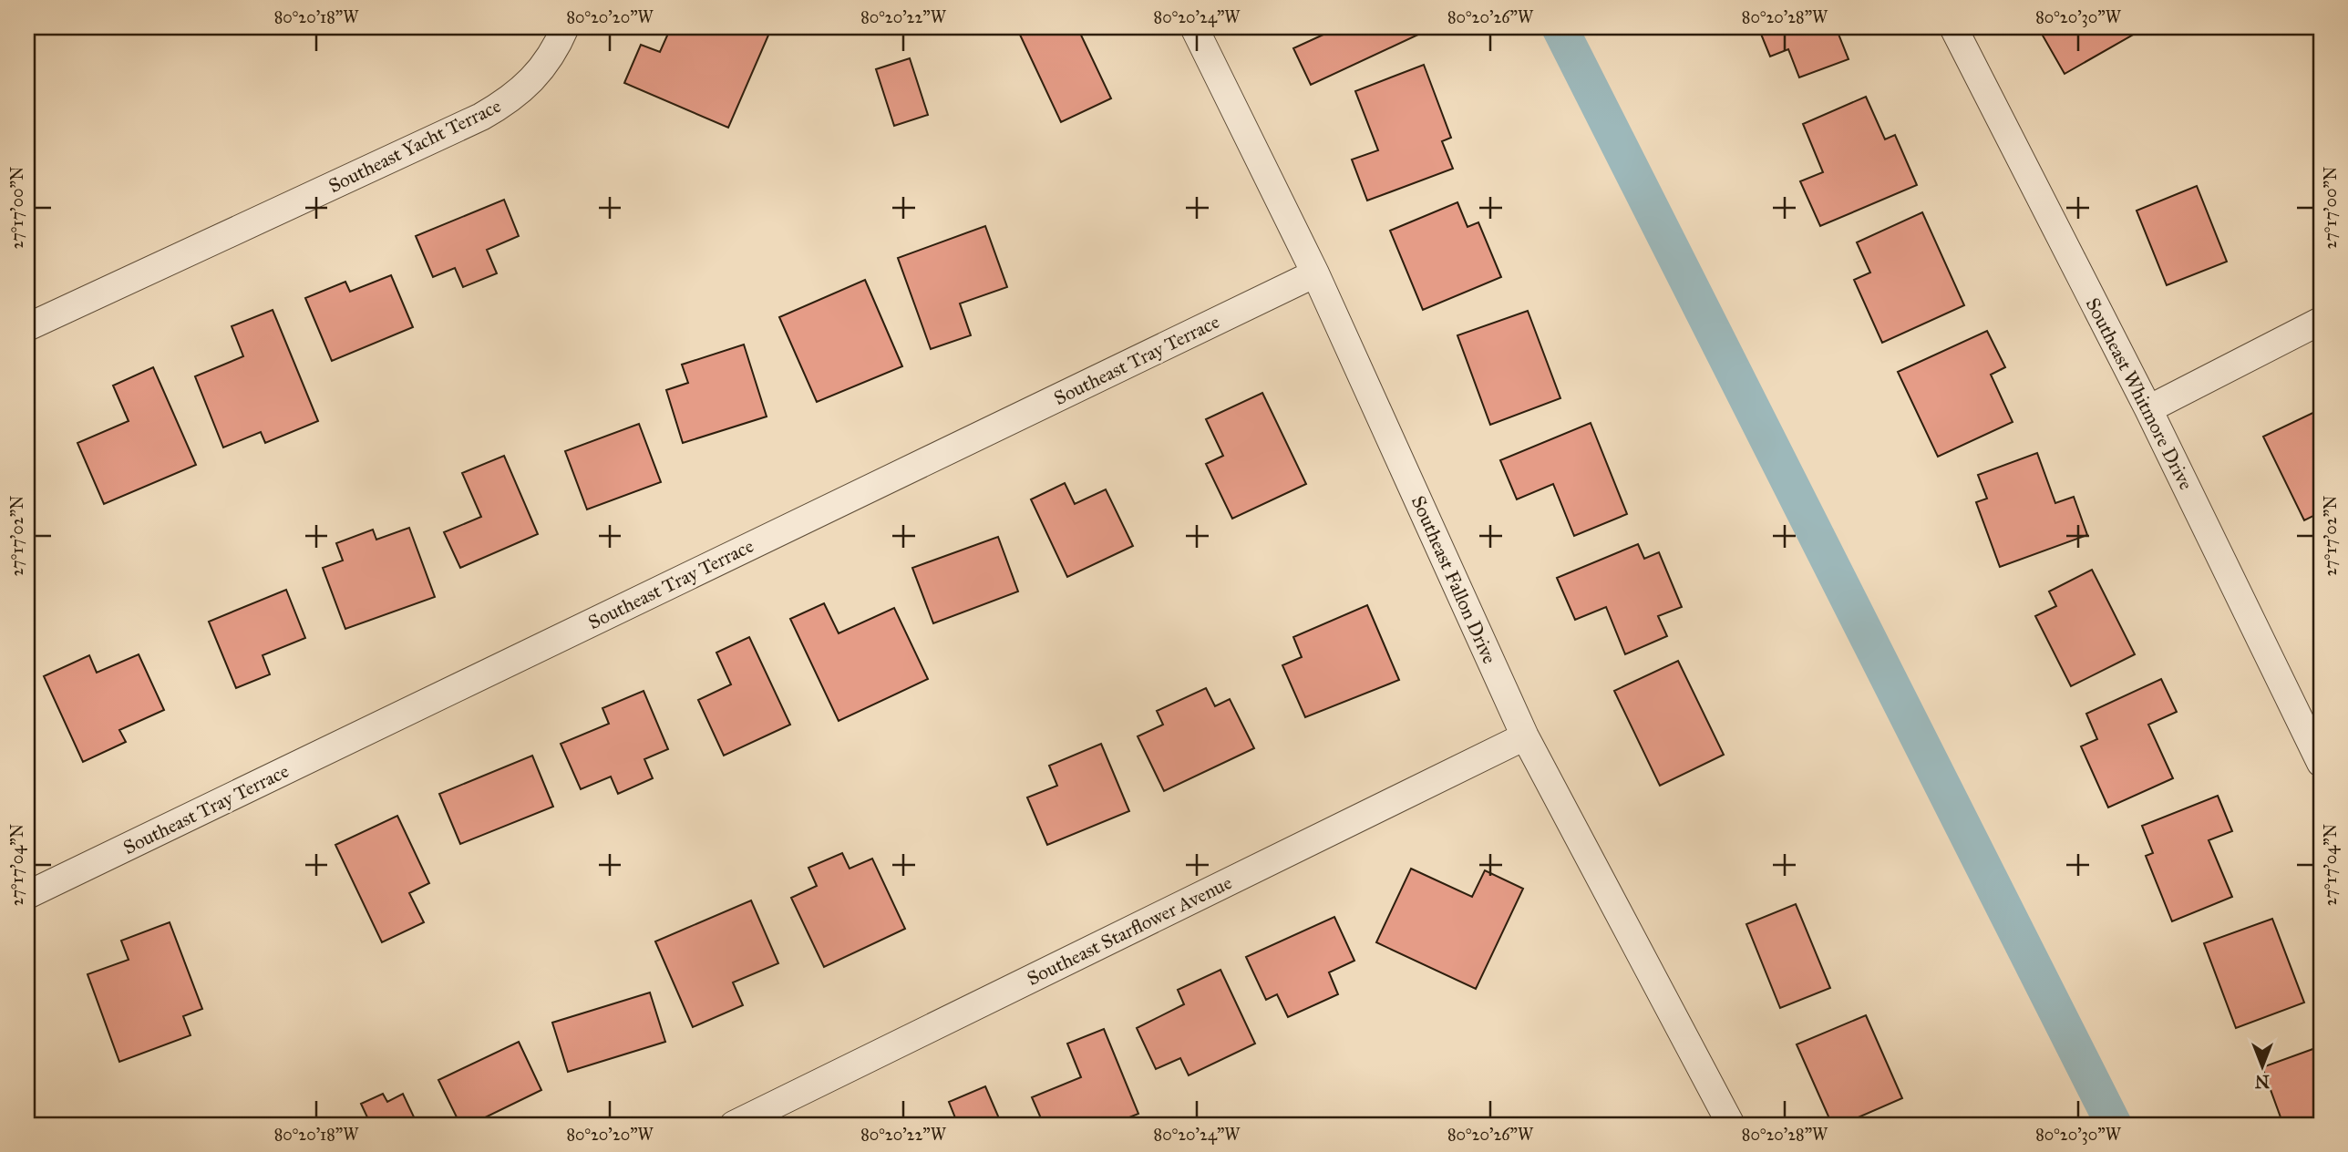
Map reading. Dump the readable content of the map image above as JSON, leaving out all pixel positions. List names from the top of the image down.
{
  "streets": {
    "street": [
      "Southeast Yacht Terrace",
      "Southeast Tray Terrace",
      "Southeast Whitmore Drive",
      "Southeast Fallon Drive",
      "Southeast Starflower Avenue"
    ]
  },
  "crossings": [
    ["Southeast Tray Terrace", "Southeast Fallon Drive"],
    ["Southeast Fallon Drive", "Southeast Starflower Avenue"]
  ],
  "north": "bottom",
  "coordinates": [
    "80°20'18\"W",
    "80°20'20\"W",
    "80°20'22\"W",
    "80°20'24\"W",
    "80°20'26\"W",
    "80°20'28\"W",
    "80°20'30\"W",
    "27°17'00\"N",
    "27°17'02\"N",
    "27°17'04\"N"
  ]
}
